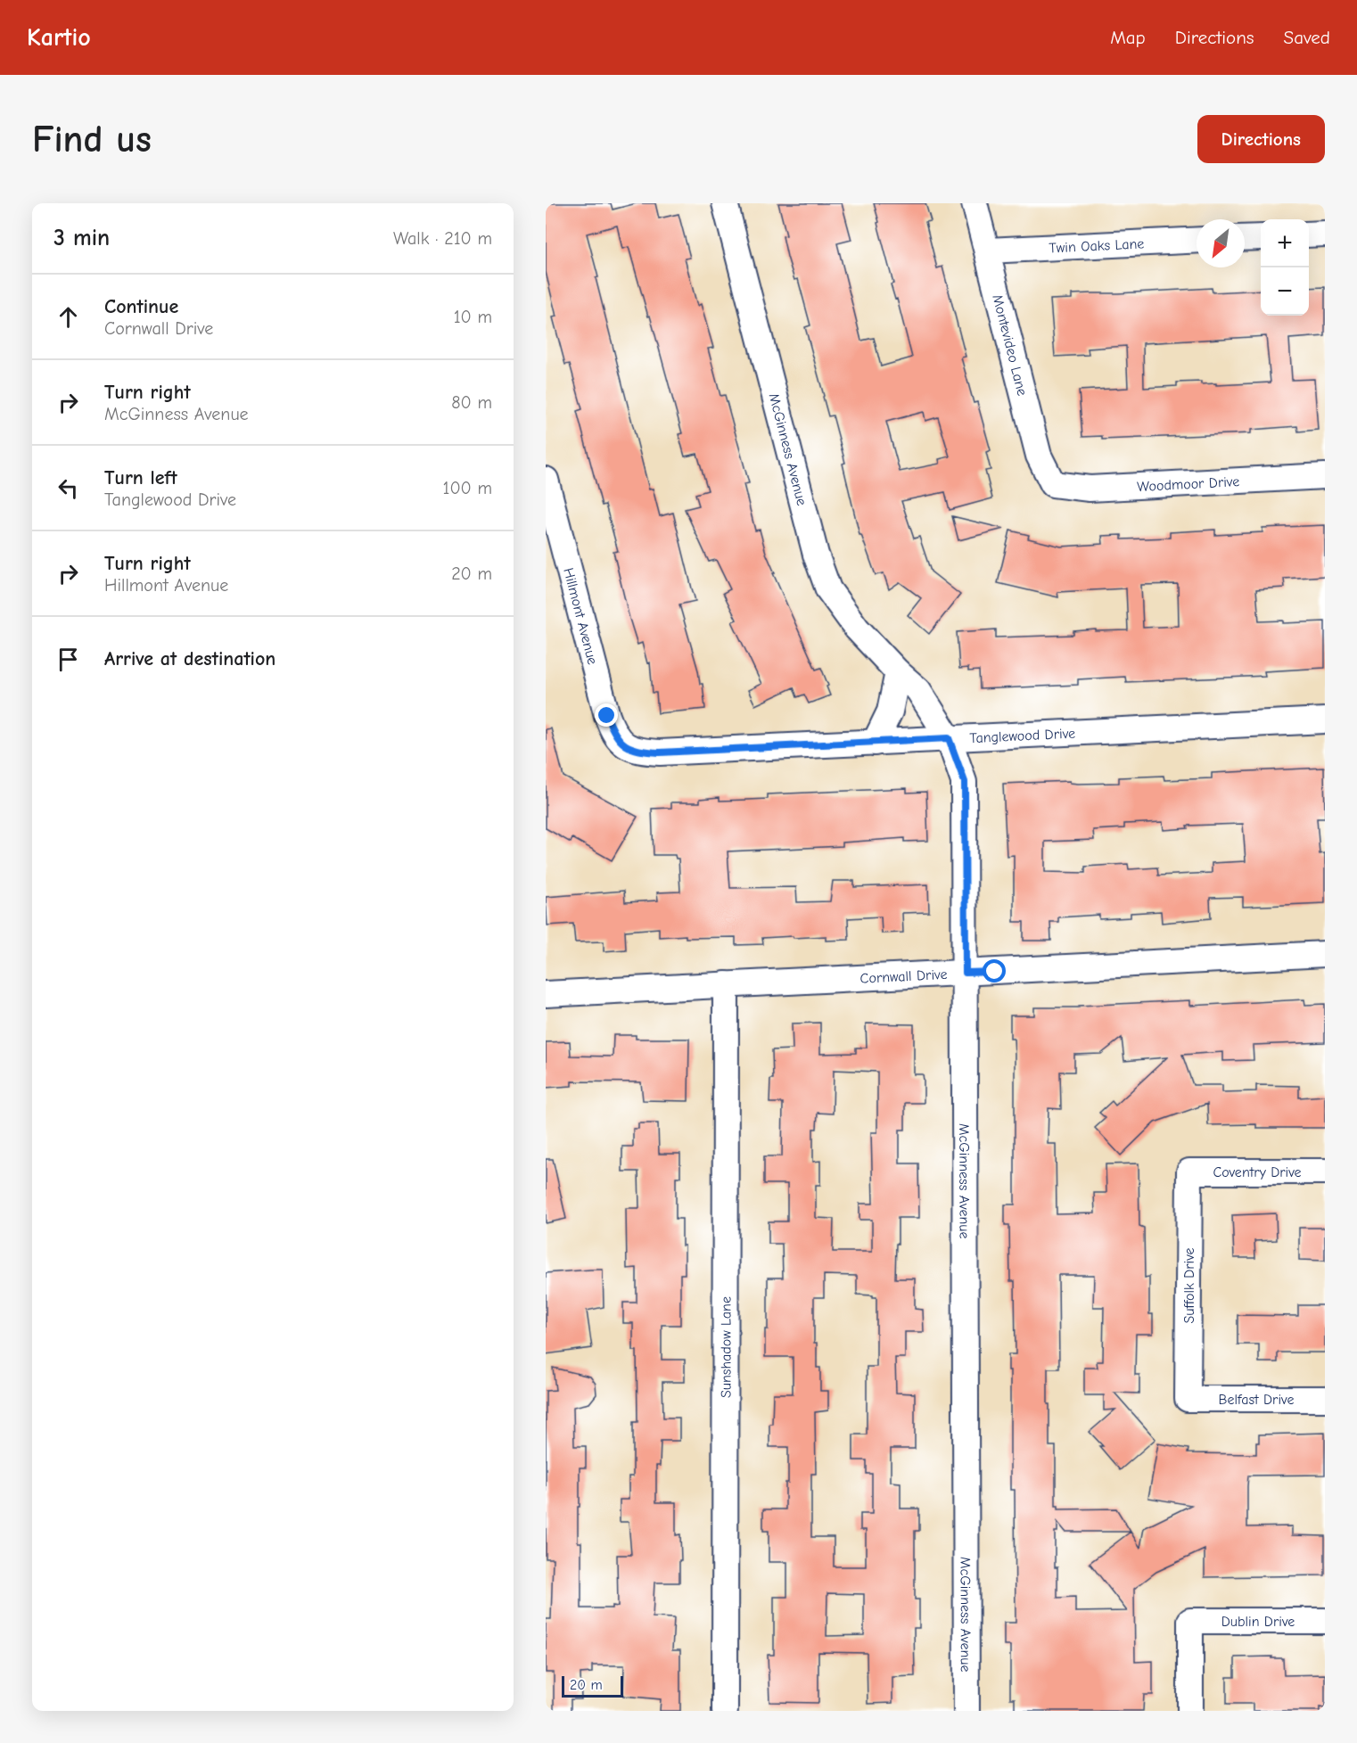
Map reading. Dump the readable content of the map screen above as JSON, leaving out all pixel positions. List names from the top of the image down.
{
  "streets": {
    "street": [
      "Twin Oaks Lane",
      "Montevideo Lane",
      "McGinness Avenue",
      "Woodmoor Drive",
      "Hillmont Avenue",
      "Tanglewood Drive",
      "Cornwall Drive",
      "Coventry Drive",
      "Suffolk Drive",
      "Sunshadow Lane",
      "Belfast Drive",
      "Dublin Drive"
    ]
  },
  "crossings": [
    ["Twin Oaks Lane", "Montevideo Lane"],
    ["Montevideo Lane", "Woodmoor Drive"],
    ["McGinness Avenue", "Tanglewood Drive"],
    ["McGinness Avenue", "Cornwall Drive"],
    ["Hillmont Avenue", "Tanglewood Drive"],
    ["Cornwall Drive", "Sunshadow Lane"],
    ["Coventry Drive", "Suffolk Drive"],
    ["Suffolk Drive", "Belfast Drive"]
  ],
  "scale_bar": "20 m",
  "north": "bottom left",
  "page": {
    "header": "Kartio",
    "nav": ["Map", "Directions", "Saved"],
    "buttons": "Directions",
    "title": "Find us",
    "heading": ["3 min", "Walk · 210 m"],
    "map_buttons": ["+", "−"],
    "list": [
      ["Continue", "Cornwall Drive", "10 m"],
      ["Turn right", "McGinness Avenue", "80 m"],
      ["Turn left", "Tanglewood Drive", "100 m"],
      ["Turn right", "Hillmont Avenue", "20 m"],
      "Arrive at destination"
    ],
    "scale": "20 m"
  }
}
